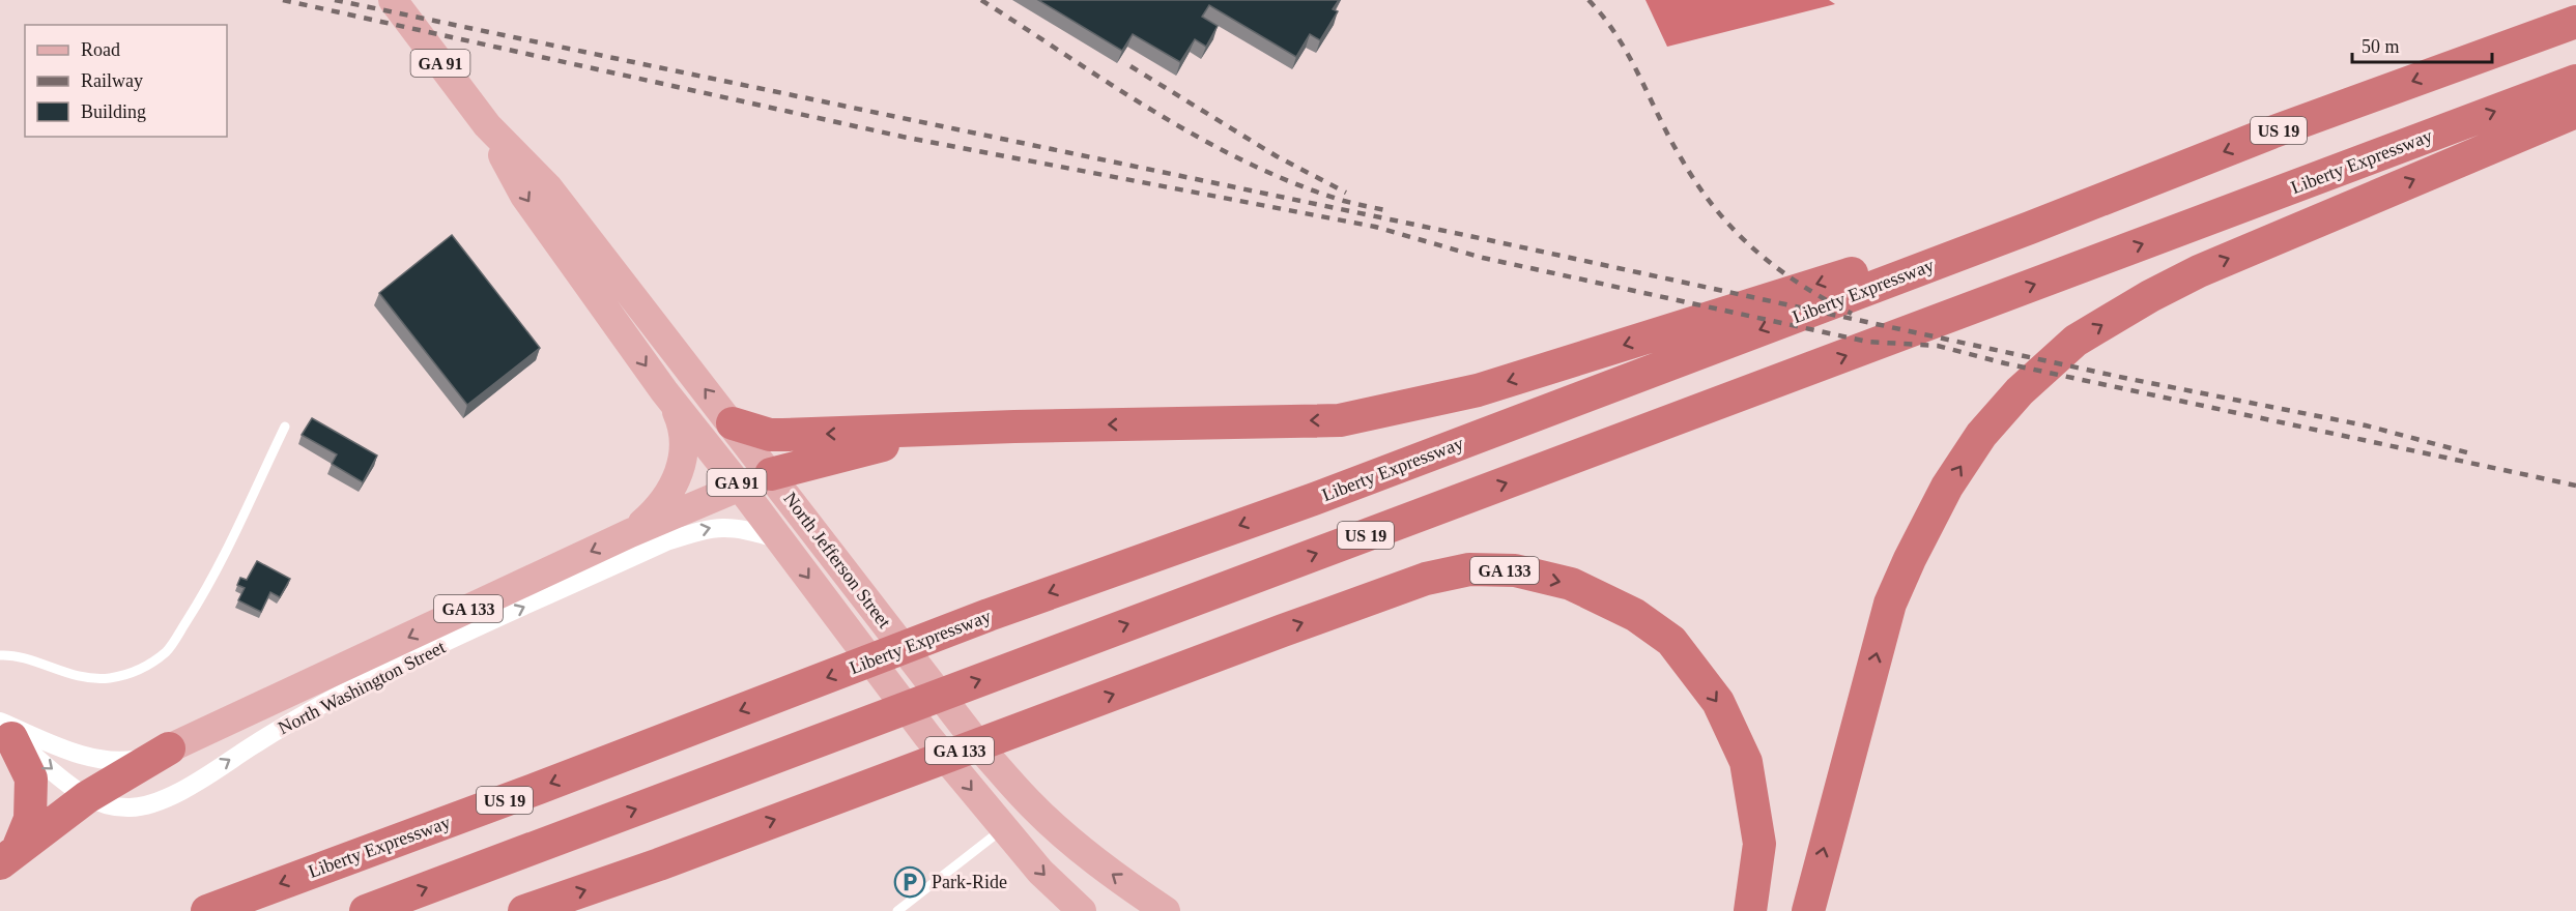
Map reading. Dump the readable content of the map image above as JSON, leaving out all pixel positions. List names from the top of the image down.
{
  "streets": {
    "highway": ["US 19", "Liberty Expressway", "GA 133"],
    "main road": ["GA 91", "North Jefferson Street"],
    "street": ["North Washington Street"]
  },
  "crossings": [
    ["US 19", "Liberty Expressway"],
    ["North Jefferson Street", "GA 133"],
    ["North Jefferson Street", "North Washington Street"],
    ["GA 133", "North Washington Street"]
  ],
  "one_way": ["North Washington Street"],
  "places": {
    "parking": ["Park-Ride"]
  },
  "legend": ["Road", "Railway", "Building"],
  "scale_bar": "50 m"
}
